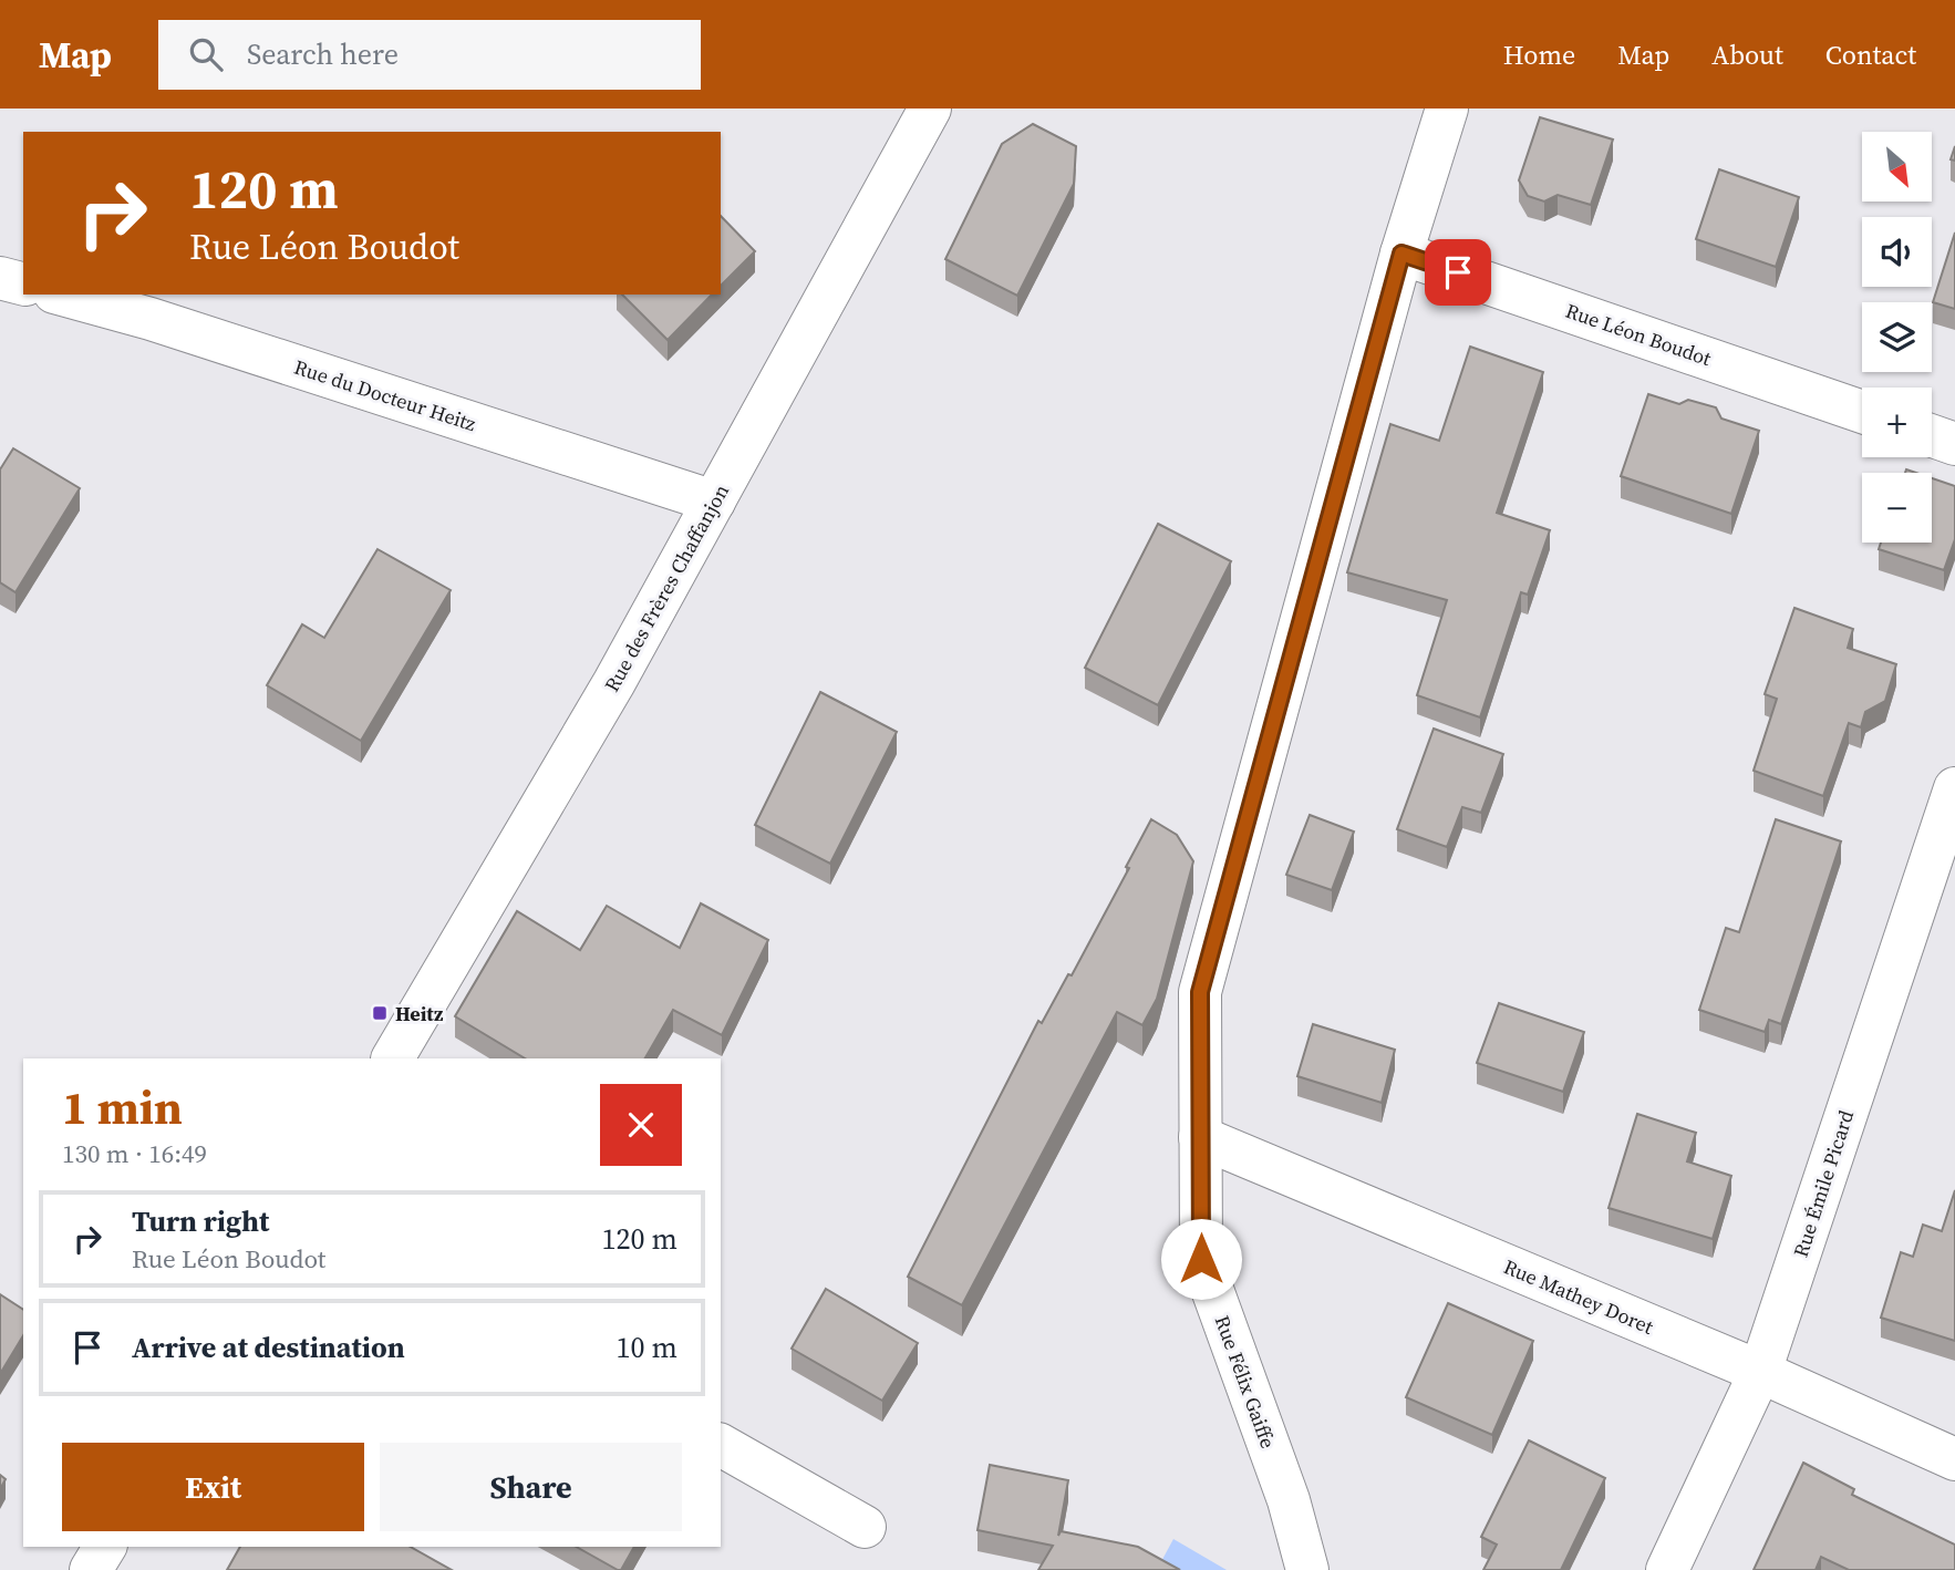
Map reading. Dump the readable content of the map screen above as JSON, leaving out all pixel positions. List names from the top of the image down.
{
  "streets": {
    "street": [
      "Rue Léon Boudot",
      "Rue du Docteur Heitz",
      "Rue des Frères Chaffanjon",
      "Rue Émile Picard",
      "Rue Mathey Doret",
      "Rue Félix Gaiffe"
    ]
  },
  "crossings": [
    ["Rue Léon Boudot", "Rue Félix Gaiffe"],
    ["Rue du Docteur Heitz", "Rue des Frères Chaffanjon"],
    ["Rue Émile Picard", "Rue Mathey Doret"],
    ["Rue Mathey Doret", "Rue Félix Gaiffe"]
  ],
  "places": {
    "transit": ["Heitz"]
  },
  "north": "bottom right",
  "page": {
    "header": "Map",
    "search": "Search here",
    "nav": [
      "Home",
      "Map",
      "About",
      "Contact"
    ],
    "map_buttons": ["+", "−"],
    "turn": ["120 m", "Rue Léon Boudot"],
    "heading": ["1 min", "130 m · 16:49"],
    "list": [
      {
        "name": "Turn right",
        "note": "Rue Léon Boudot",
        "value": "120 m"
      },
      {
        "name": "Arrive at destination",
        "value": "10 m"
      }
    ],
    "buttons": ["Exit", "Share"]
  }
}
